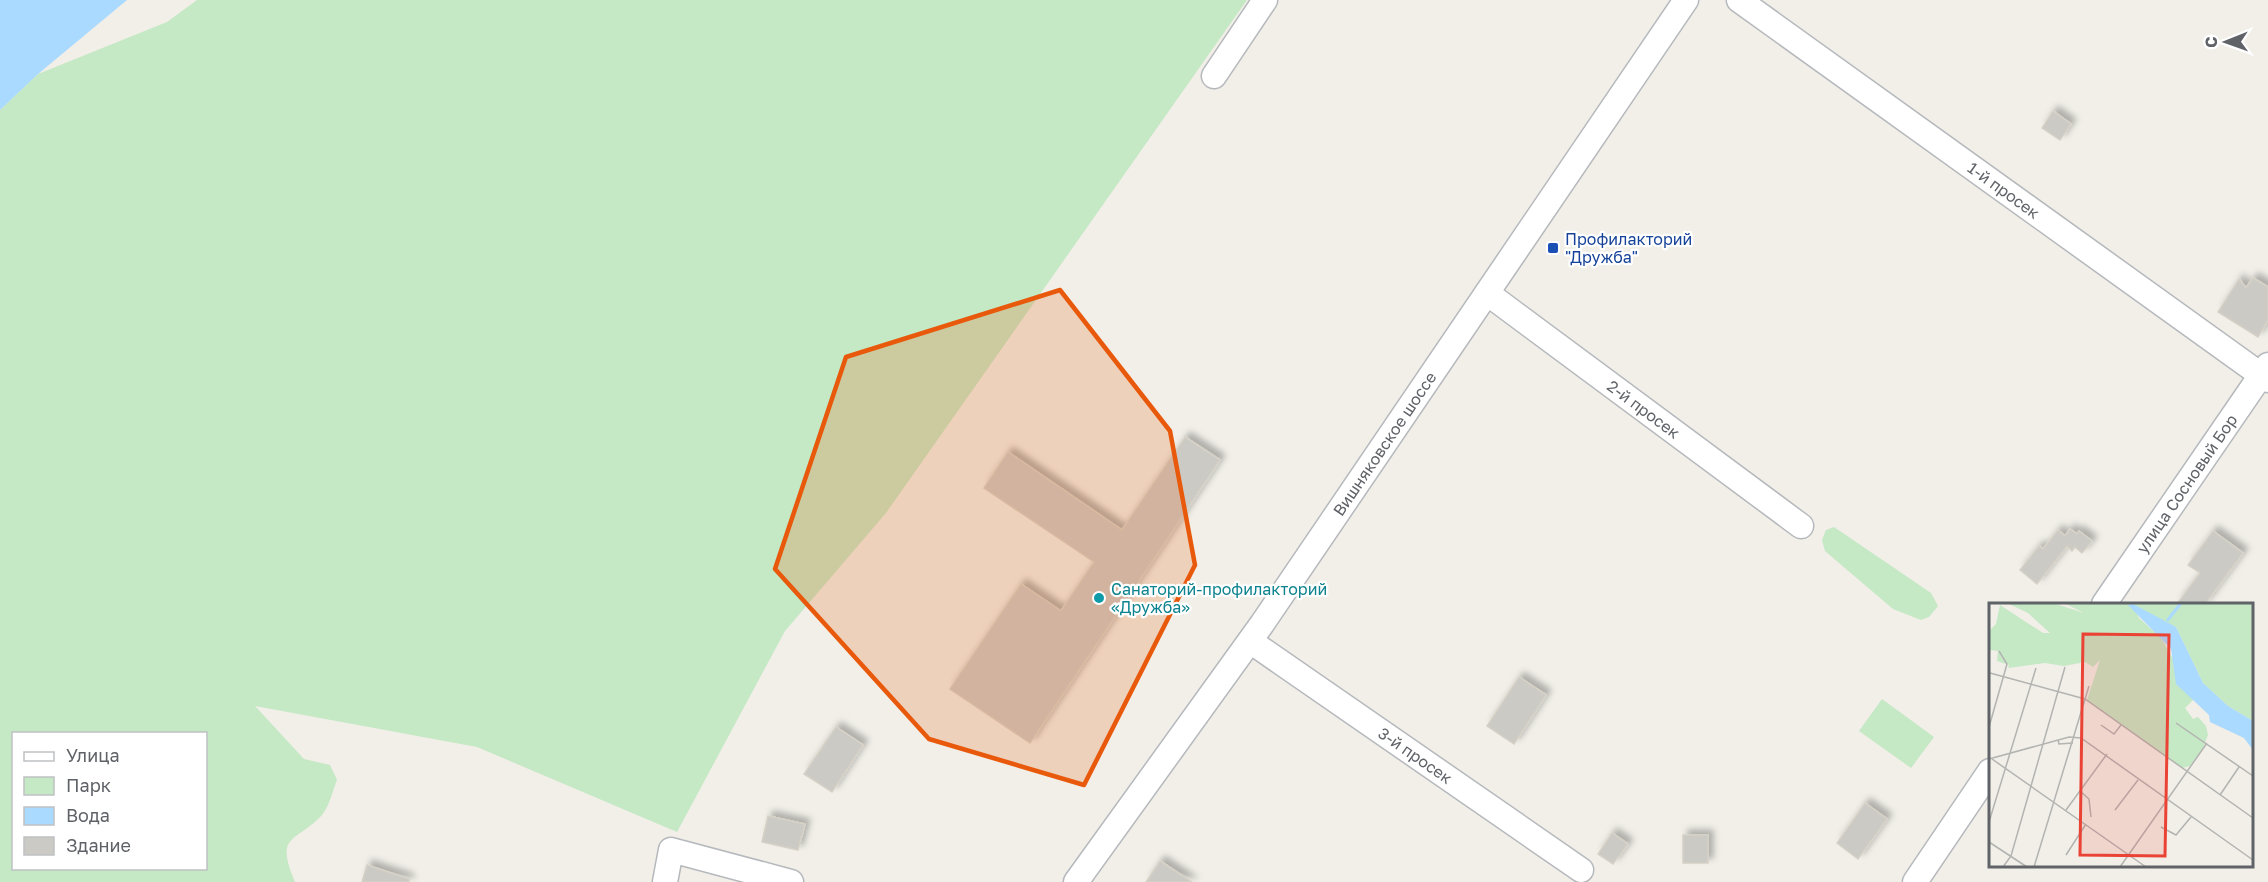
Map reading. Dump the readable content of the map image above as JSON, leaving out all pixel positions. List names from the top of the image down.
{
  "streets": {
    "street": [
      "1-й просек",
      "2-й просек",
      "Вишняковское шоссе",
      "улица Сосновый Бор",
      "3-й просек"
    ]
  },
  "crossings": [
    ["1-й просек", "улица Сосновый Бор"],
    ["2-й просек", "Вишняковское шоссе"],
    ["Вишняковское шоссе", "3-й просек"]
  ],
  "places": {
    "transit": ["Профилакторий \"Дружба\""],
    "other": ["Санаторий-профилакторий «Дружба»"]
  },
  "legend": [
    "Улица",
    "Парк",
    "Вода",
    "Здание"
  ],
  "north": "left"
}
